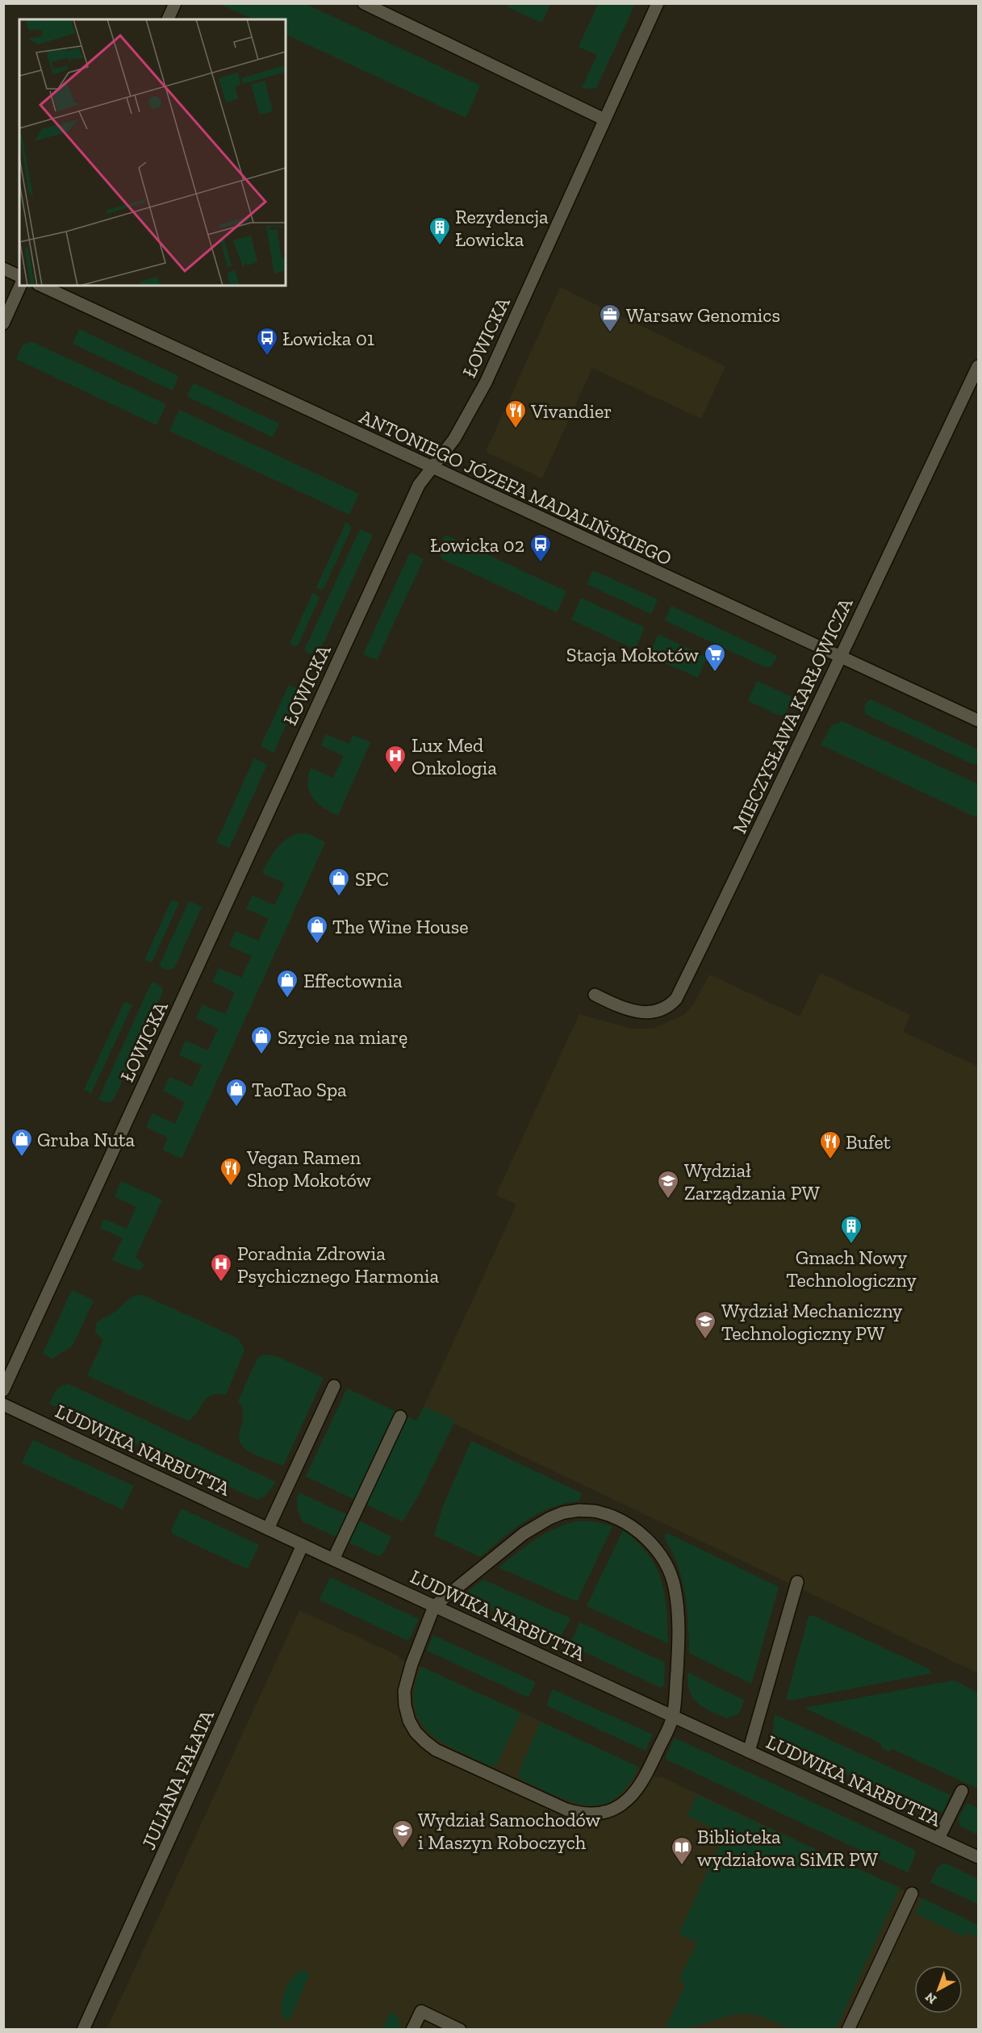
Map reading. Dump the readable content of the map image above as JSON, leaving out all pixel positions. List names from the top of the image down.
{
  "streets": {
    "street": [
      "ŁOWICKA",
      "ANTONIEGO JÓZEFA MADALIŃSKIEGO",
      "MIECZYSŁAWA KARŁOWICZA",
      "LUDWIKA NARBUTTA",
      "JULIANA FAŁATA"
    ]
  },
  "crossings": [
    ["ŁOWICKA", "ANTONIEGO JÓZEFA MADALIŃSKIEGO"],
    ["ANTONIEGO JÓZEFA MADALIŃSKIEGO", "MIECZYSŁAWA KARŁOWICZA"],
    ["LUDWIKA NARBUTTA", "JULIANA FAŁATA"]
  ],
  "places": {
    "building": ["Rezydencja Łowicka", "Gmach Nowy Technologiczny"],
    "office": ["Warsaw Genomics"],
    "bus stop": ["Łowicka 01", "Łowicka 02"],
    "restaurant": ["Vivandier", "Bufet", "Vegan Ramen Shop Mokotów"],
    "supermarket": ["Stacja Mokotów"],
    "hospital": ["Lux Med Onkologia", "Poradnia Zdrowia Psychicznego Harmonia"],
    "shop": [
      "SPC",
      "The Wine House",
      "Effectownia",
      "Szycie na miarę",
      "TaoTao Spa",
      "Gruba Nuta"
    ],
    "school or university": ["Wydział Zarządzania PW", "Wydział Mechaniczny Technologiczny PW", "Wydział Samochodów i Maszyn Roboczych"],
    "library": ["Biblioteka wydziałowa SiMR PW"]
  },
  "north": "bottom left"
}
